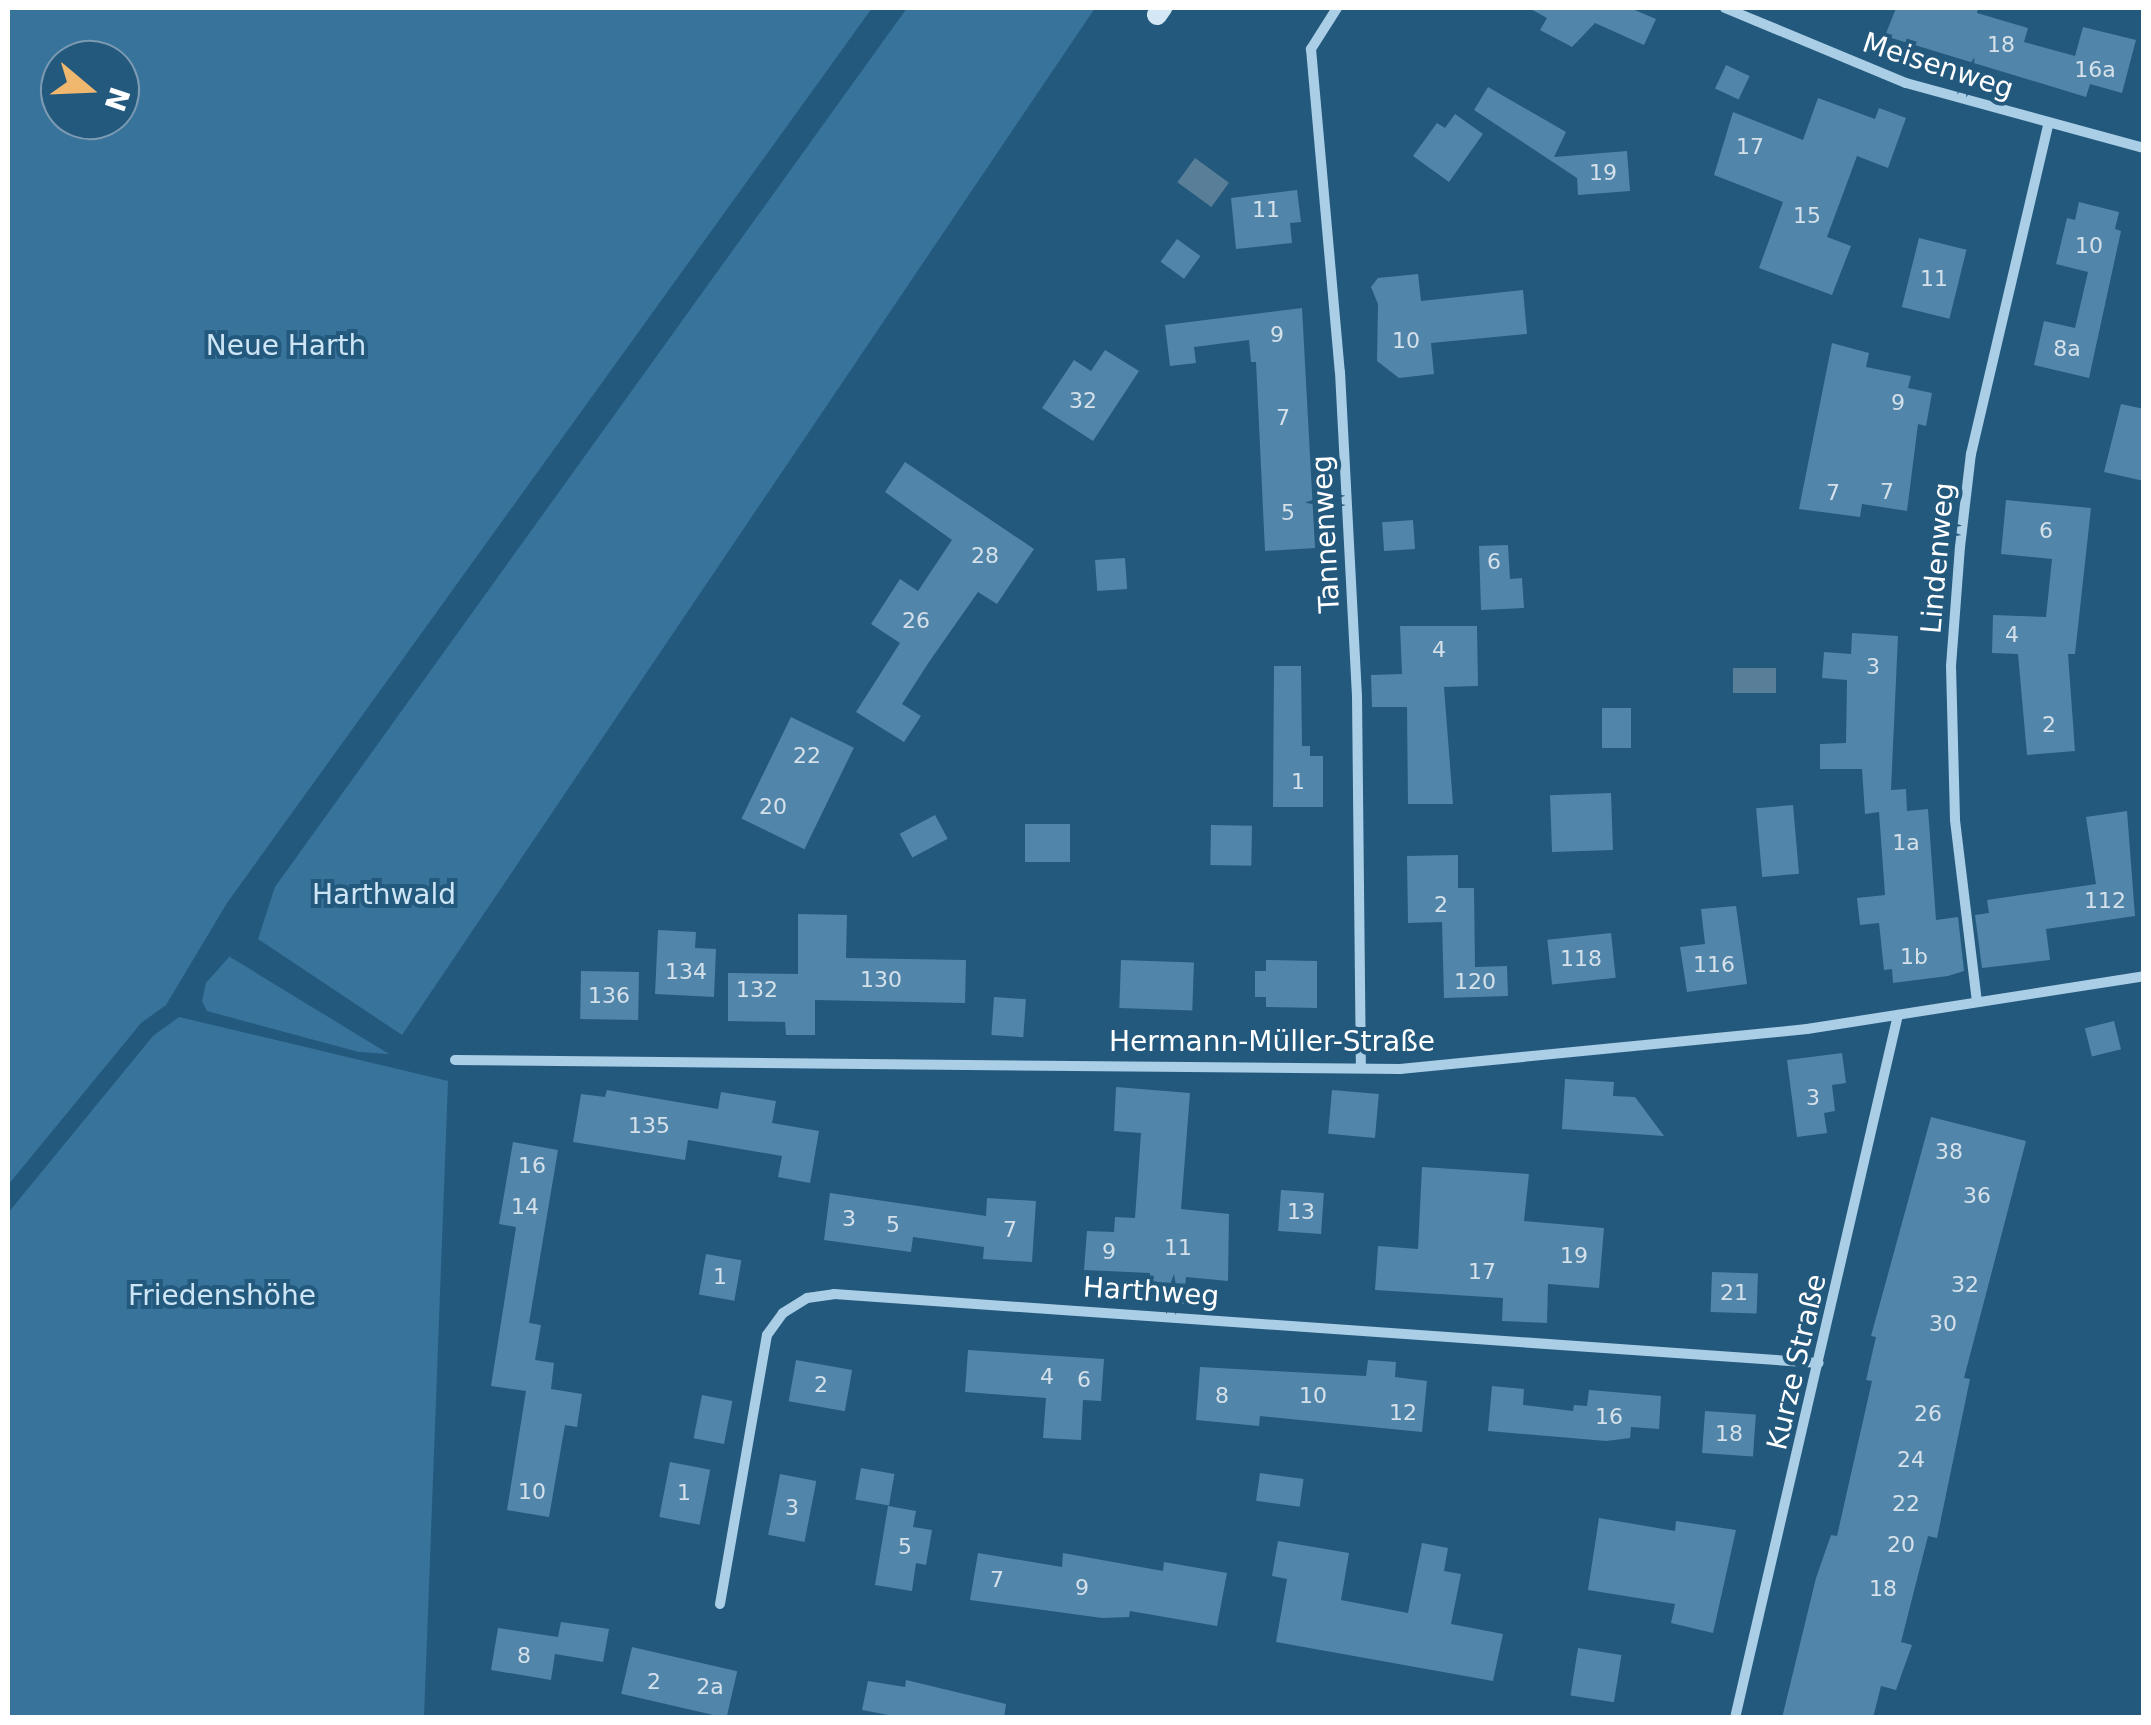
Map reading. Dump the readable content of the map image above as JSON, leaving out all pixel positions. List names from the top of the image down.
{
  "streets": {
    "street": [
      "Meisenweg",
      "Tannenweg",
      "Lindenweg",
      "Hermann-Müller-Straße",
      "Harthweg",
      "Kurze Straße"
    ]
  },
  "crossings": [
    ["Meisenweg", "Lindenweg"],
    ["Tannenweg", "Hermann-Müller-Straße"],
    ["Lindenweg", "Hermann-Müller-Straße"],
    ["Hermann-Müller-Straße", "Kurze Straße"],
    ["Harthweg", "Kurze Straße"]
  ],
  "parks": ["Neue Harth", "Harthwald", "Friedenshöhe"],
  "house_numbers": [
    "18",
    "16a",
    "17",
    "19",
    "11",
    "15",
    "10",
    "11",
    "9",
    "10",
    "8a",
    "32",
    "9",
    "7",
    "7",
    "7",
    "5",
    "6",
    "28",
    "6",
    "26",
    "4",
    "4",
    "3",
    "2",
    "22",
    "1",
    "20",
    "1a",
    "112",
    "2",
    "1b",
    "118",
    "116",
    "134",
    "130",
    "120",
    "132",
    "136",
    "3",
    "135",
    "38",
    "16",
    "36",
    "14",
    "13",
    "3",
    "5",
    "7",
    "11",
    "9",
    "19",
    "17",
    "1",
    "32",
    "21",
    "30",
    "4",
    "6",
    "2",
    "8",
    "10",
    "12",
    "26",
    "16",
    "18",
    "24",
    "10",
    "1",
    "22",
    "3",
    "20",
    "5",
    "7",
    "9",
    "18",
    "8",
    "2",
    "2a"
  ],
  "north": "right"
}
